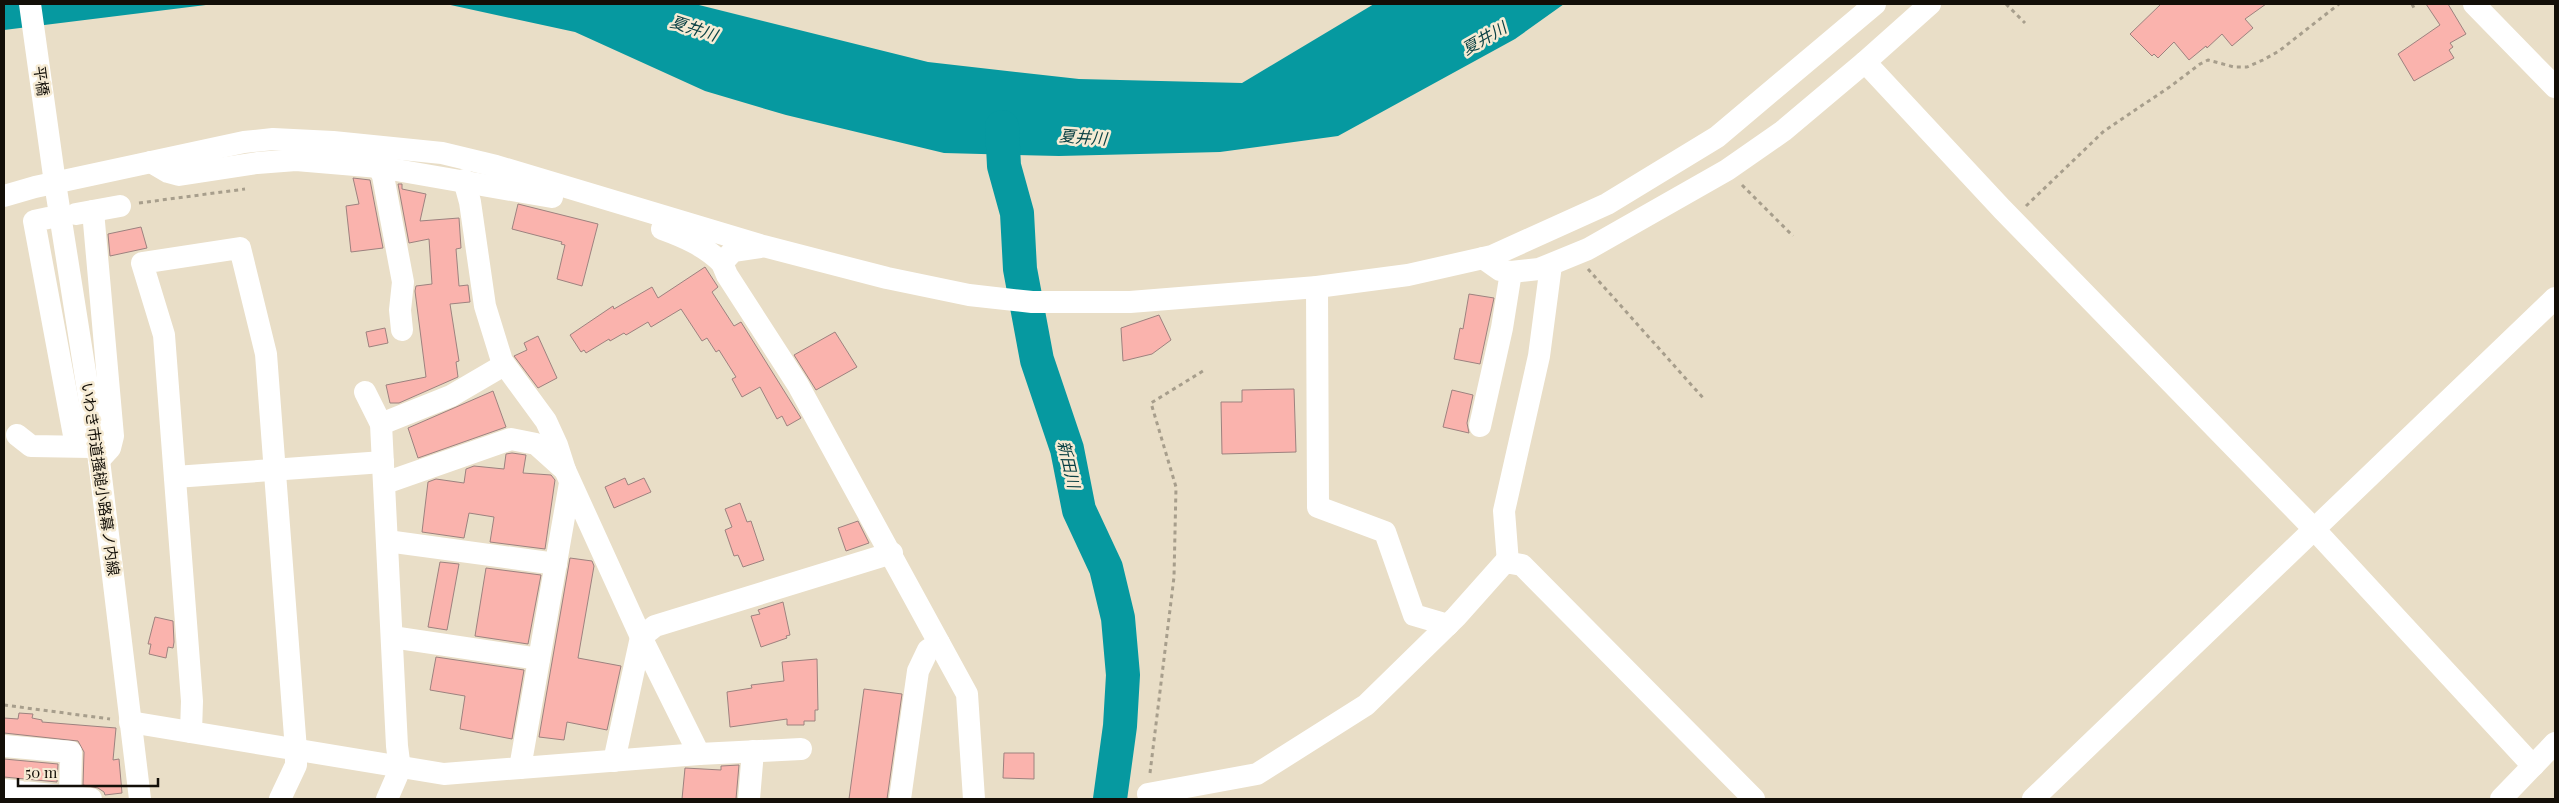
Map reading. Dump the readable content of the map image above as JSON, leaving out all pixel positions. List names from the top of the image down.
{
  "streets": {
    "street": ["平橋", "いわき市道搔槌小路幕ノ内線"]
  },
  "crossings": [
    ["平橋", "いわき市道搔槌小路幕ノ内線"]
  ],
  "water": ["夏井川", "新田川"],
  "scale_bar": "50 m"
}
